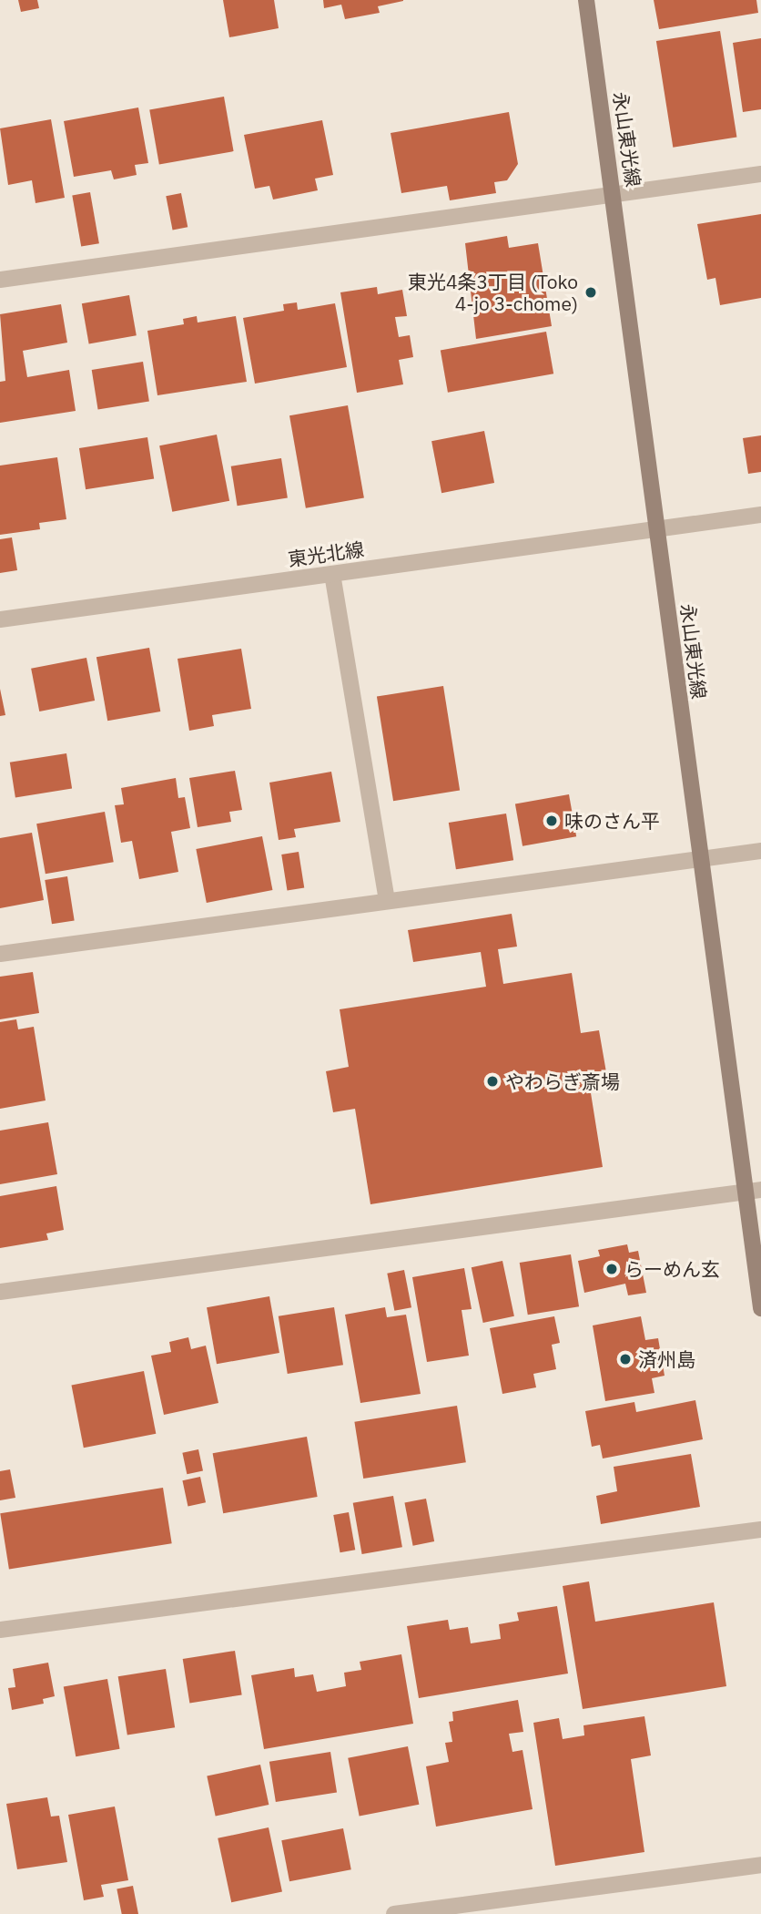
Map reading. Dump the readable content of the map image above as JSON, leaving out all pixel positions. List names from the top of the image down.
{
  "streets": {
    "street": ["永山東光線", "東光北線"]
  },
  "crossings": [
    ["永山東光線", "東光北線"]
  ],
  "places": [
    "東光4条3丁目 (Toko 4-jo 3-chome)",
    "味のさん平",
    "やわらぎ斎場",
    "らーめん玄",
    "済州島"
  ]
}
